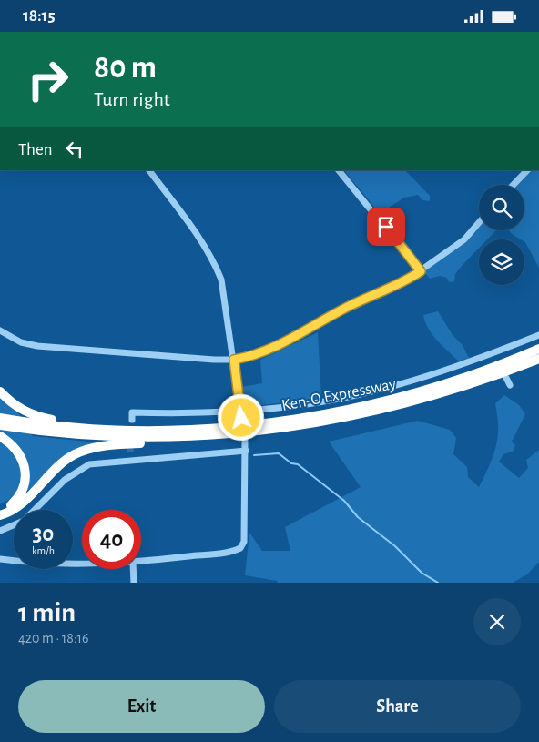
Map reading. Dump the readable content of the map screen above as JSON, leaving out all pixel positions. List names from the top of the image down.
{
  "streets": {
    "highway": ["Ken-O Expressway"]
  },
  "page": {
    "status": "18:15",
    "turn": ["80 m", "Turn right"],
    "then": "Then",
    "speed": "30 km/h",
    "limit": "40",
    "heading": ["1 min", "420 m · 18:16"],
    "buttons": ["Exit", "Share"]
  }
}
